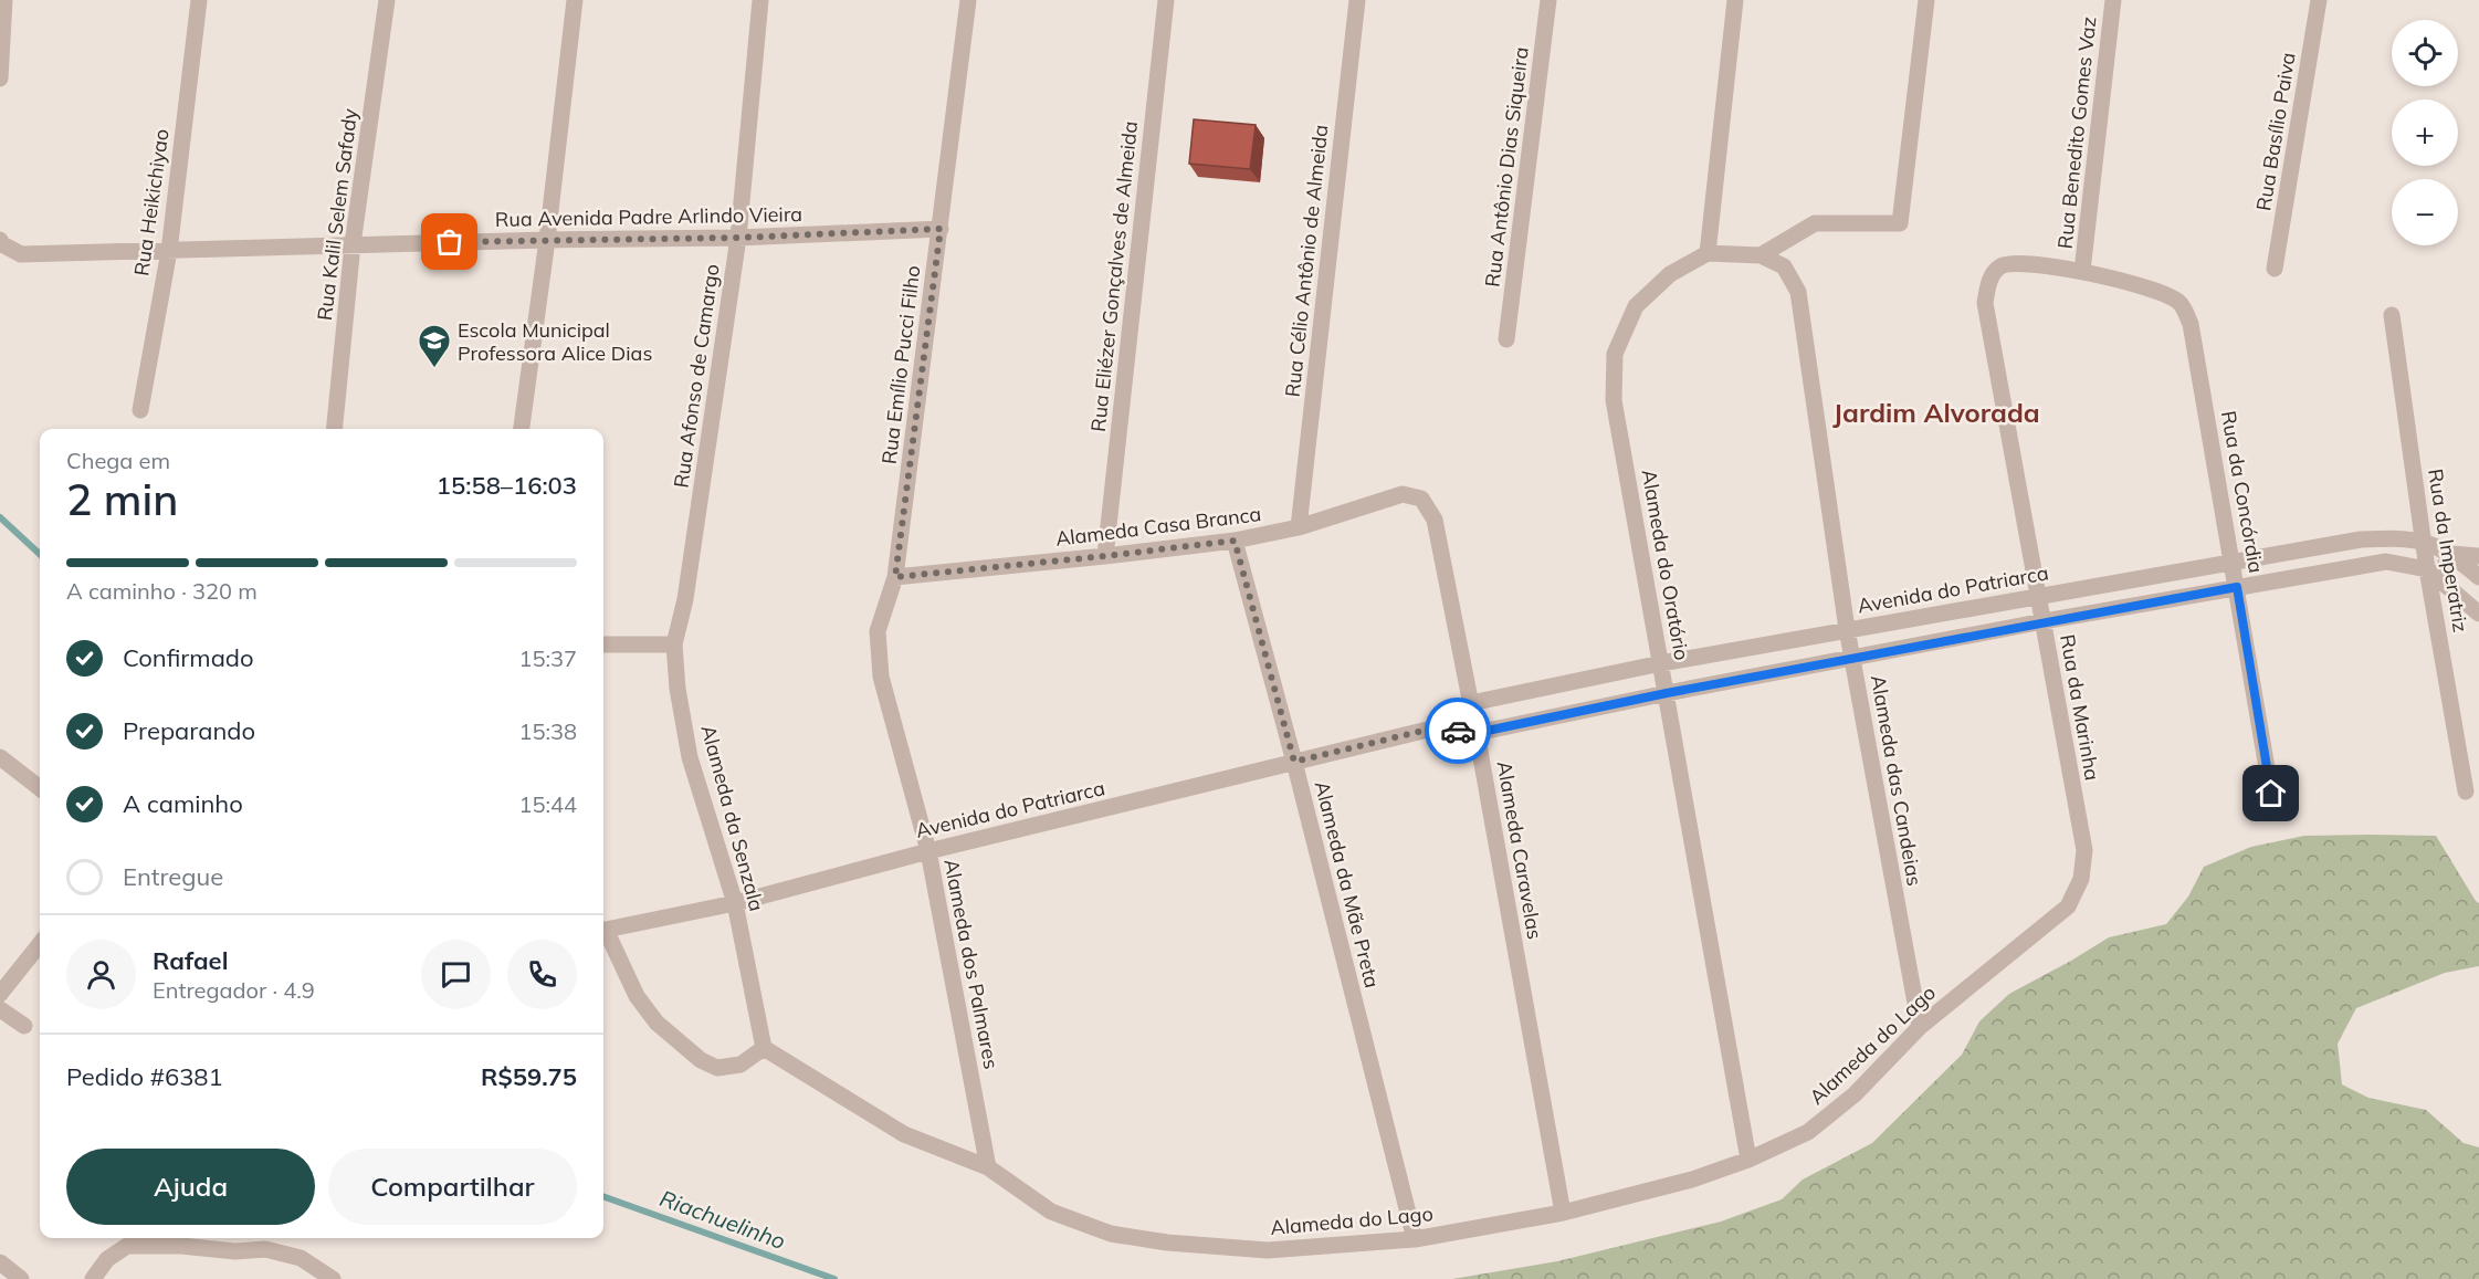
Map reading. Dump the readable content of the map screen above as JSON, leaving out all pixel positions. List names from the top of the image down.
{
  "streets": {
    "street": [
      "Rua Basílio Paiva",
      "Rua Benedito Gomes Vaz",
      "Rua Antônio Dias Siqueira",
      "Rua Heikichiyao",
      "Rua Kalil Selem Safady",
      "Rua Avenida Padre Arlindo Vieira",
      "Rua Célio Antônio de Almeida",
      "Rua Eliézer Gonçalves de Almeida",
      "Rua Emílio Pucci Filho",
      "Rua Afonso de Camargo",
      "Rua da Concórdia",
      "Alameda Casa Branca",
      "Rua da Imperatriz",
      "Alameda do Oratório",
      "Avenida do Patriarca",
      "Rua da Marinha",
      "Alameda das Candeias",
      "Alameda da Senzala",
      "Alameda Caravelas",
      "Alameda da Mãe Preta",
      "Alameda dos Palmares",
      "Alameda do Lago"
    ]
  },
  "crossings": [
    ["Rua Benedito Gomes Vaz", "Rua da Concórdia"],
    ["Rua Benedito Gomes Vaz", "Rua da Marinha"],
    ["Rua Heikichiyao", "Rua Avenida Padre Arlindo Vieira"],
    ["Rua Kalil Selem Safady", "Rua Avenida Padre Arlindo Vieira"],
    ["Rua Avenida Padre Arlindo Vieira", "Rua Emílio Pucci Filho"],
    ["Rua Avenida Padre Arlindo Vieira", "Rua Afonso de Camargo"],
    ["Rua Célio Antônio de Almeida", "Alameda Casa Branca"],
    ["Rua Eliézer Gonçalves de Almeida", "Alameda Casa Branca"],
    ["Rua Emílio Pucci Filho", "Alameda Casa Branca"],
    ["Rua Emílio Pucci Filho", "Alameda dos Palmares"],
    ["Rua Afonso de Camargo", "Alameda da Senzala"],
    ["Rua da Concórdia", "Avenida do Patriarca"],
    ["Rua da Concórdia", "Rua da Marinha"],
    ["Alameda Casa Branca", "Alameda Caravelas"],
    ["Alameda Casa Branca", "Alameda da Mãe Preta"],
    ["Alameda Casa Branca", "Alameda dos Palmares"],
    ["Rua da Imperatriz", "Avenida do Patriarca"],
    ["Alameda do Oratório", "Avenida do Patriarca"],
    ["Alameda do Oratório", "Alameda do Lago"],
    ["Avenida do Patriarca", "Rua da Marinha"],
    ["Avenida do Patriarca", "Alameda das Candeias"],
    ["Avenida do Patriarca", "Alameda da Senzala"],
    ["Avenida do Patriarca", "Alameda Caravelas"],
    ["Avenida do Patriarca", "Alameda da Mãe Preta"],
    ["Avenida do Patriarca", "Alameda dos Palmares"],
    ["Rua da Marinha", "Alameda do Lago"],
    ["Alameda das Candeias", "Alameda do Lago"],
    ["Alameda da Senzala", "Alameda do Lago"],
    ["Alameda Caravelas", "Alameda do Lago"],
    ["Alameda da Mãe Preta", "Alameda do Lago"],
    ["Alameda dos Palmares", "Alameda do Lago"]
  ],
  "districts": ["Jardim Alvorada"],
  "water": ["Riachuelinho"],
  "places": {
    "school or university": ["Escola Municipal Professora Alice Dias"]
  },
  "page": {
    "map_buttons": ["+", "−"],
    "heading": ["2 min", "Chega em", "15:58–16:03"],
    "panel": [
      "Rafael",
      "Entregador · 4.9",
      "Pedido #6381",
      "R$59.75"
    ],
    "bar": "A caminho · 320 m",
    "list": [
      ["Confirmado", "15:37"],
      ["Preparando", "15:38"],
      ["A caminho", "15:44"],
      "Entregue"
    ],
    "buttons": ["Ajuda", "Compartilhar"]
  }
}
